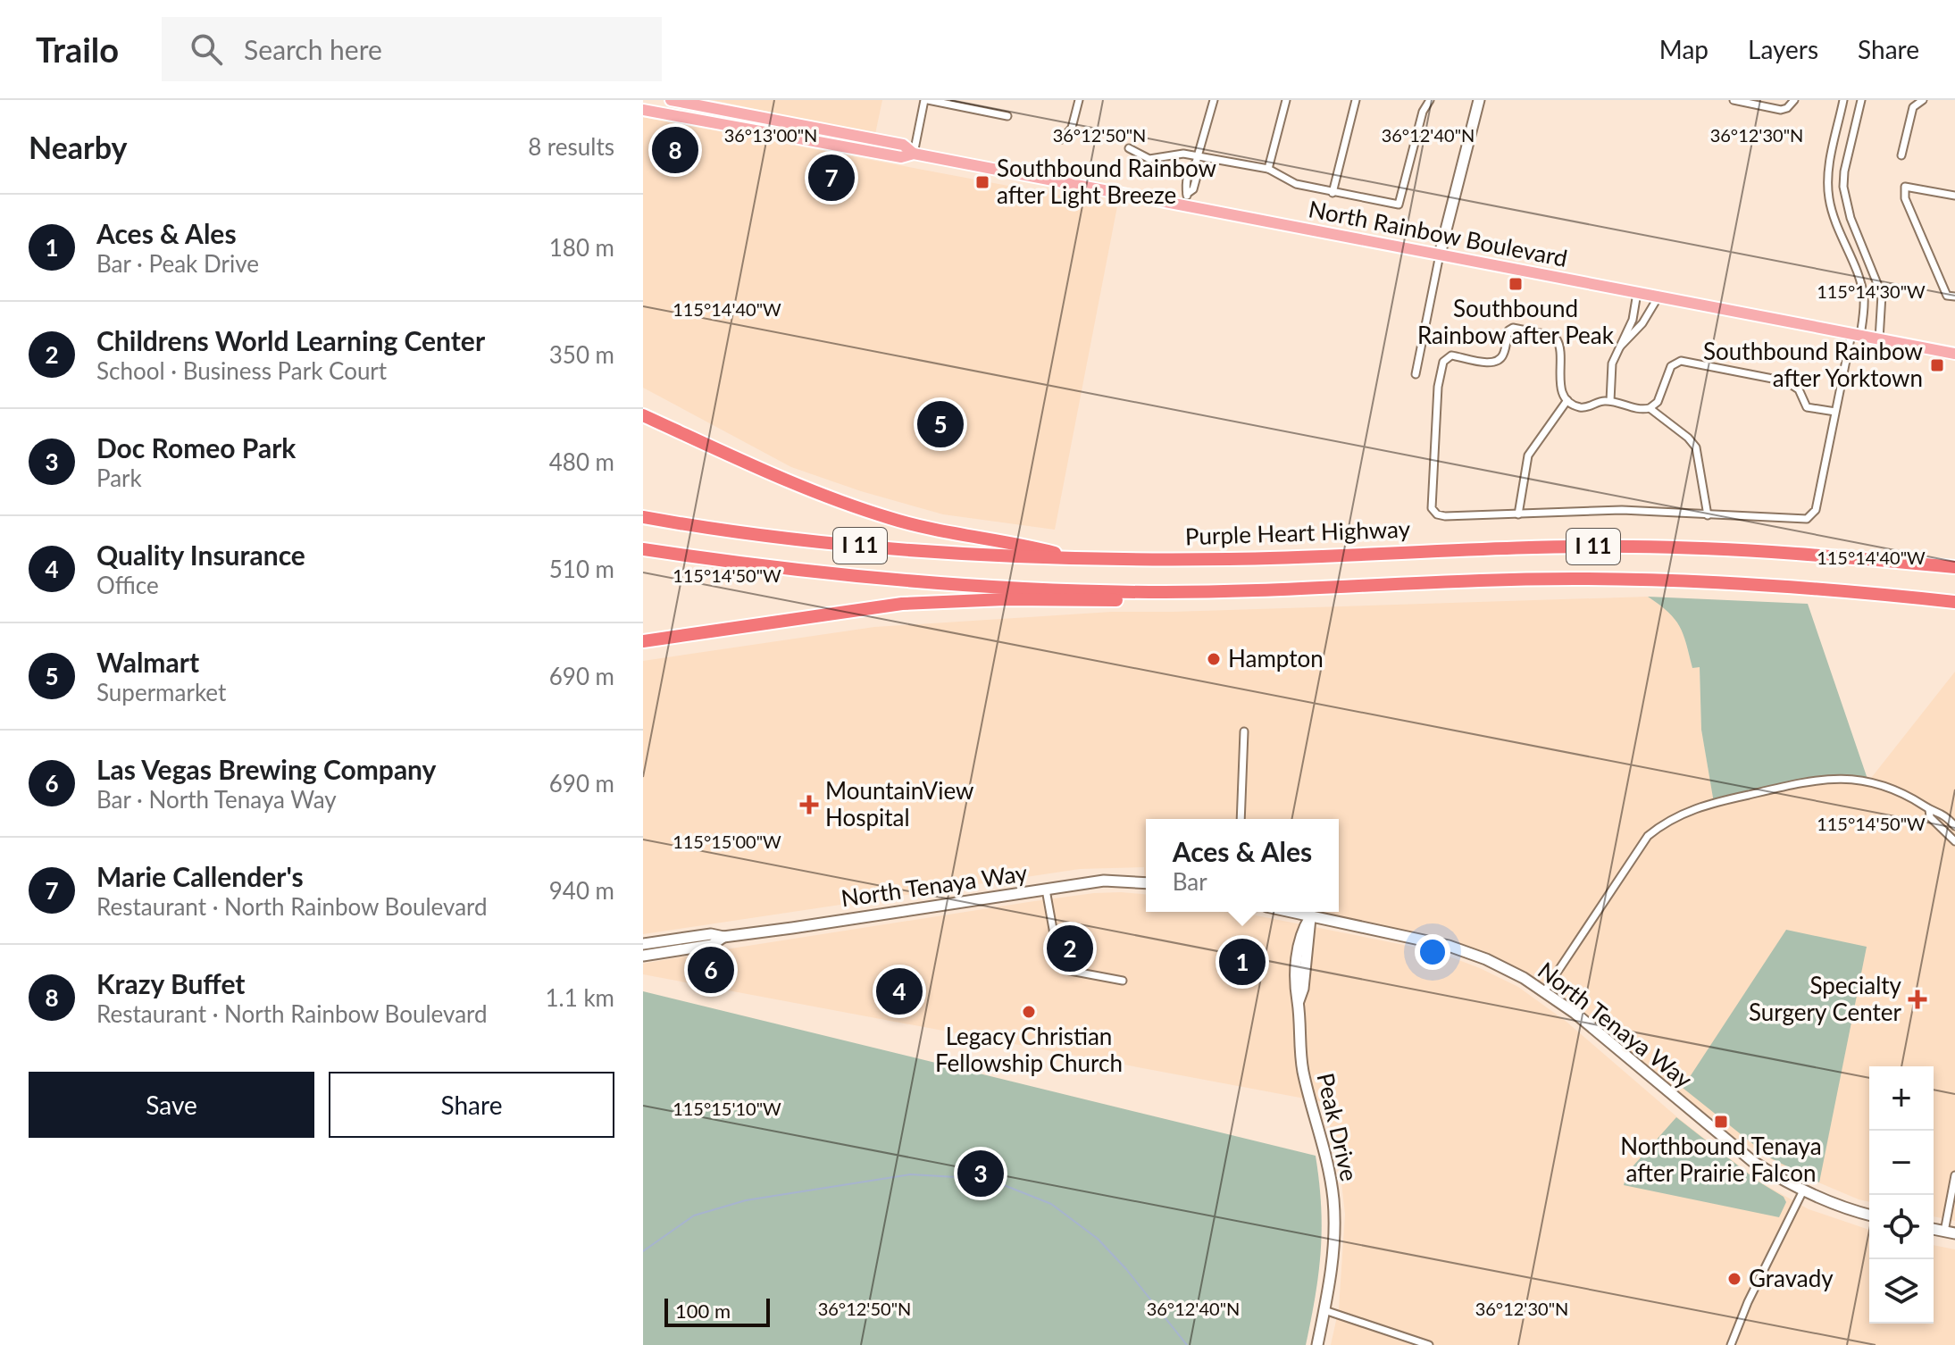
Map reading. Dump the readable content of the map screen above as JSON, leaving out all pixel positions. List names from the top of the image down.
{
  "streets": {
    "highway": ["Purple Heart Highway", "I 11"],
    "main road": ["North Rainbow Boulevard", "North Tenaya Way", "Peak Drive"]
  },
  "crossings": [
    ["North Tenaya Way", "Peak Drive"]
  ],
  "places": {
    "transit": [
      "Southbound Rainbow after Light Breeze",
      "Southbound Rainbow after Peak",
      "Southbound Rainbow after Yorktown",
      "Northbound Tenaya after Prairie Falcon"
    ],
    "other": ["Hampton", "Legacy Christian Fellowship Church", "Gravady"],
    "health": ["MountainView Hospital", "Specialty Surgery Center"]
  },
  "scale_bar": "100 m",
  "page": {
    "header": "Trailo",
    "search": "Search here",
    "nav": ["Map", "Layers", "Share"],
    "heading": ["Nearby", "8 results"],
    "pins": [
      "8",
      "7",
      "5",
      "2",
      "1",
      "6",
      "4",
      "3"
    ],
    "list": [
      {
        "mark": "1",
        "name": "Aces & Ales",
        "note": "Bar · Peak Drive",
        "value": "180 m"
      },
      {
        "mark": "2",
        "name": "Childrens World Learning Center",
        "note": "School · Business Park Court",
        "value": "350 m"
      },
      {
        "mark": "3",
        "name": "Doc Romeo Park",
        "note": "Park",
        "value": "480 m"
      },
      {
        "mark": "4",
        "name": "Quality Insurance",
        "note": "Office",
        "value": "510 m"
      },
      {
        "mark": "5",
        "name": "Walmart",
        "note": "Supermarket",
        "value": "690 m"
      },
      {
        "mark": "6",
        "name": "Las Vegas Brewing Company",
        "note": "Bar · North Tenaya Way",
        "value": "690 m"
      },
      {
        "mark": "7",
        "name": "Marie Callender's",
        "note": "Restaurant · North Rainbow Boulevard",
        "value": "940 m"
      },
      {
        "mark": "8",
        "name": "Krazy Buffet",
        "note": "Restaurant · North Rainbow Boulevard",
        "value": "1.1 km"
      }
    ],
    "popup": ["Aces & Ales", "Bar"],
    "buttons": ["Save", "Share"],
    "map_buttons": ["+", "−"],
    "scale": "100 m"
  },
  "coordinates": [
    "36°13'00\"N",
    "36°12'50\"N",
    "36°12'40\"N",
    "36°12'30\"N",
    "115°14'30\"W",
    "115°14'40\"W",
    "115°14'50\"W",
    "115°15'00\"W",
    "115°15'10\"W"
  ]
}
